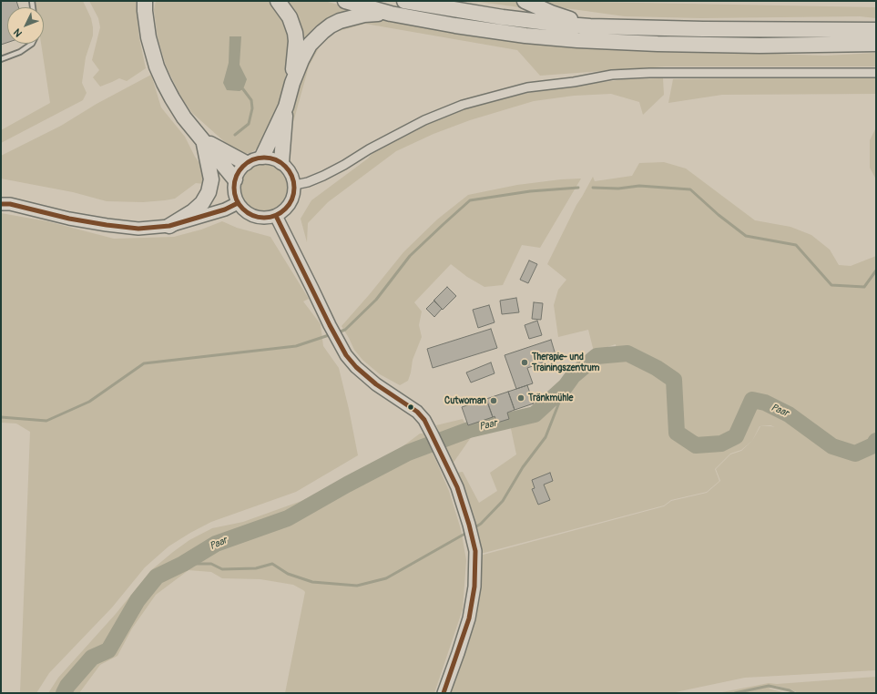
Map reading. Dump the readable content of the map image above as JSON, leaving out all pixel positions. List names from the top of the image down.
{
  "water": ["Paar"],
  "places": ["Therapie- und Trainingszentrum", "Tränkmühle", "Cutwoman"],
  "north": "bottom left"
}
